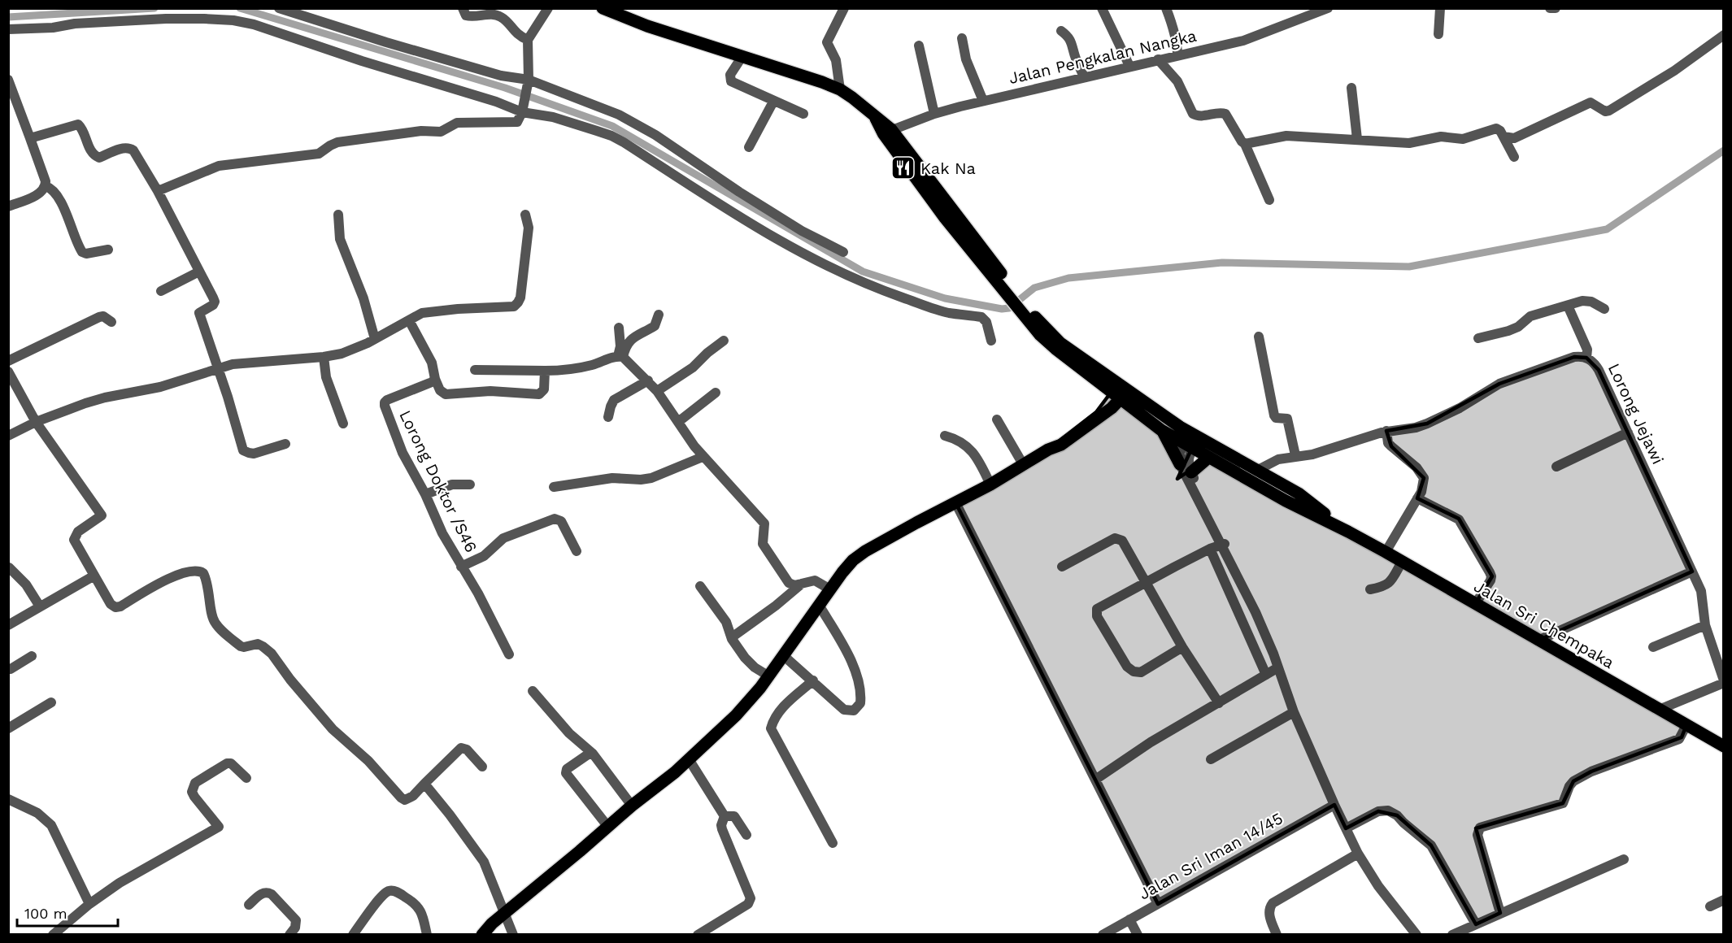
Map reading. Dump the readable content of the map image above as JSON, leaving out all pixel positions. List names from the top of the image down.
{
  "streets": {
    "main road": ["Jalan Sri Chempaka"],
    "street": [
      "Jalan Pengkalan Nangka",
      "Lorong Jejawi",
      "Lorong Doktor /S46",
      "Jalan Sri Iman 14/45"
    ]
  },
  "places": {
    "restaurant": ["Kak Na"]
  },
  "scale_bar": "100 m"
}
